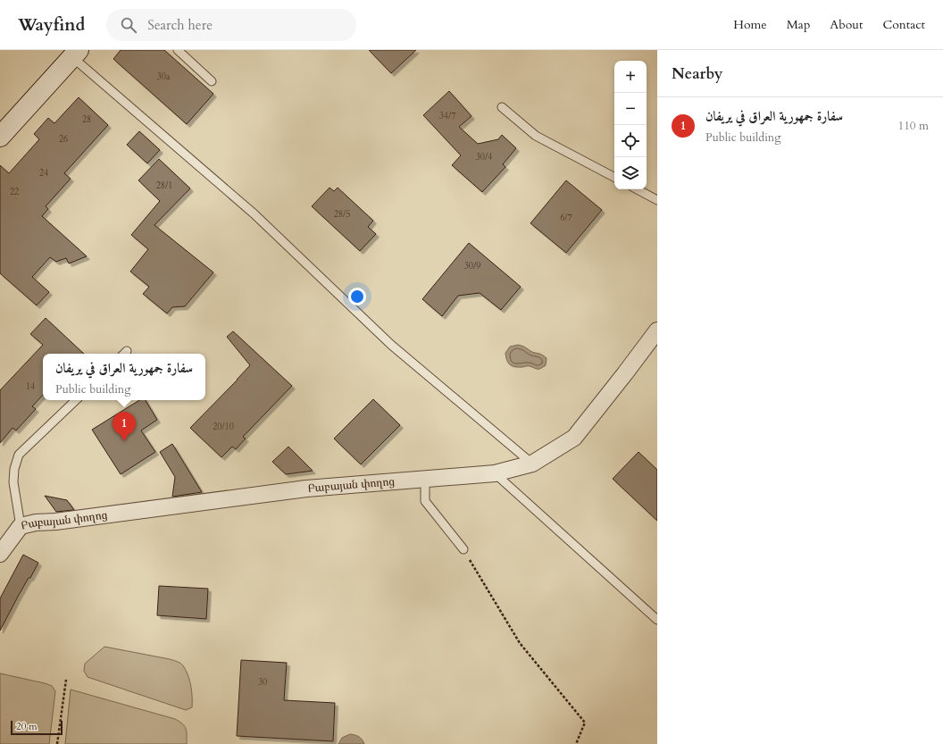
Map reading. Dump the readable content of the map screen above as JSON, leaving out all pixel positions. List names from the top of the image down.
{
  "streets": {
    "street": ["Բաբայան փողոց"]
  },
  "house_numbers": [
    "30a",
    "34/7",
    "28",
    "26",
    "30/4",
    "24",
    "28/1",
    "22",
    "28/5",
    "6/7",
    "30/9",
    "14",
    "20/10",
    "30"
  ],
  "scale_bar": "20 m",
  "page": {
    "header": "Wayfind",
    "search": "Search here",
    "nav": [
      "Home",
      "Map",
      "About",
      "Contact"
    ],
    "heading": "Nearby",
    "map_buttons": ["+", "−"],
    "list": [
      {
        "mark": "1",
        "name": "سفارة جمهورية العراق في يريفان",
        "note": "Public building",
        "value": "110 m"
      }
    ],
    "popup": ["سفارة جمهورية العراق في يريفان", "Public building"],
    "pins": "1",
    "scale": "20 m"
  }
}
